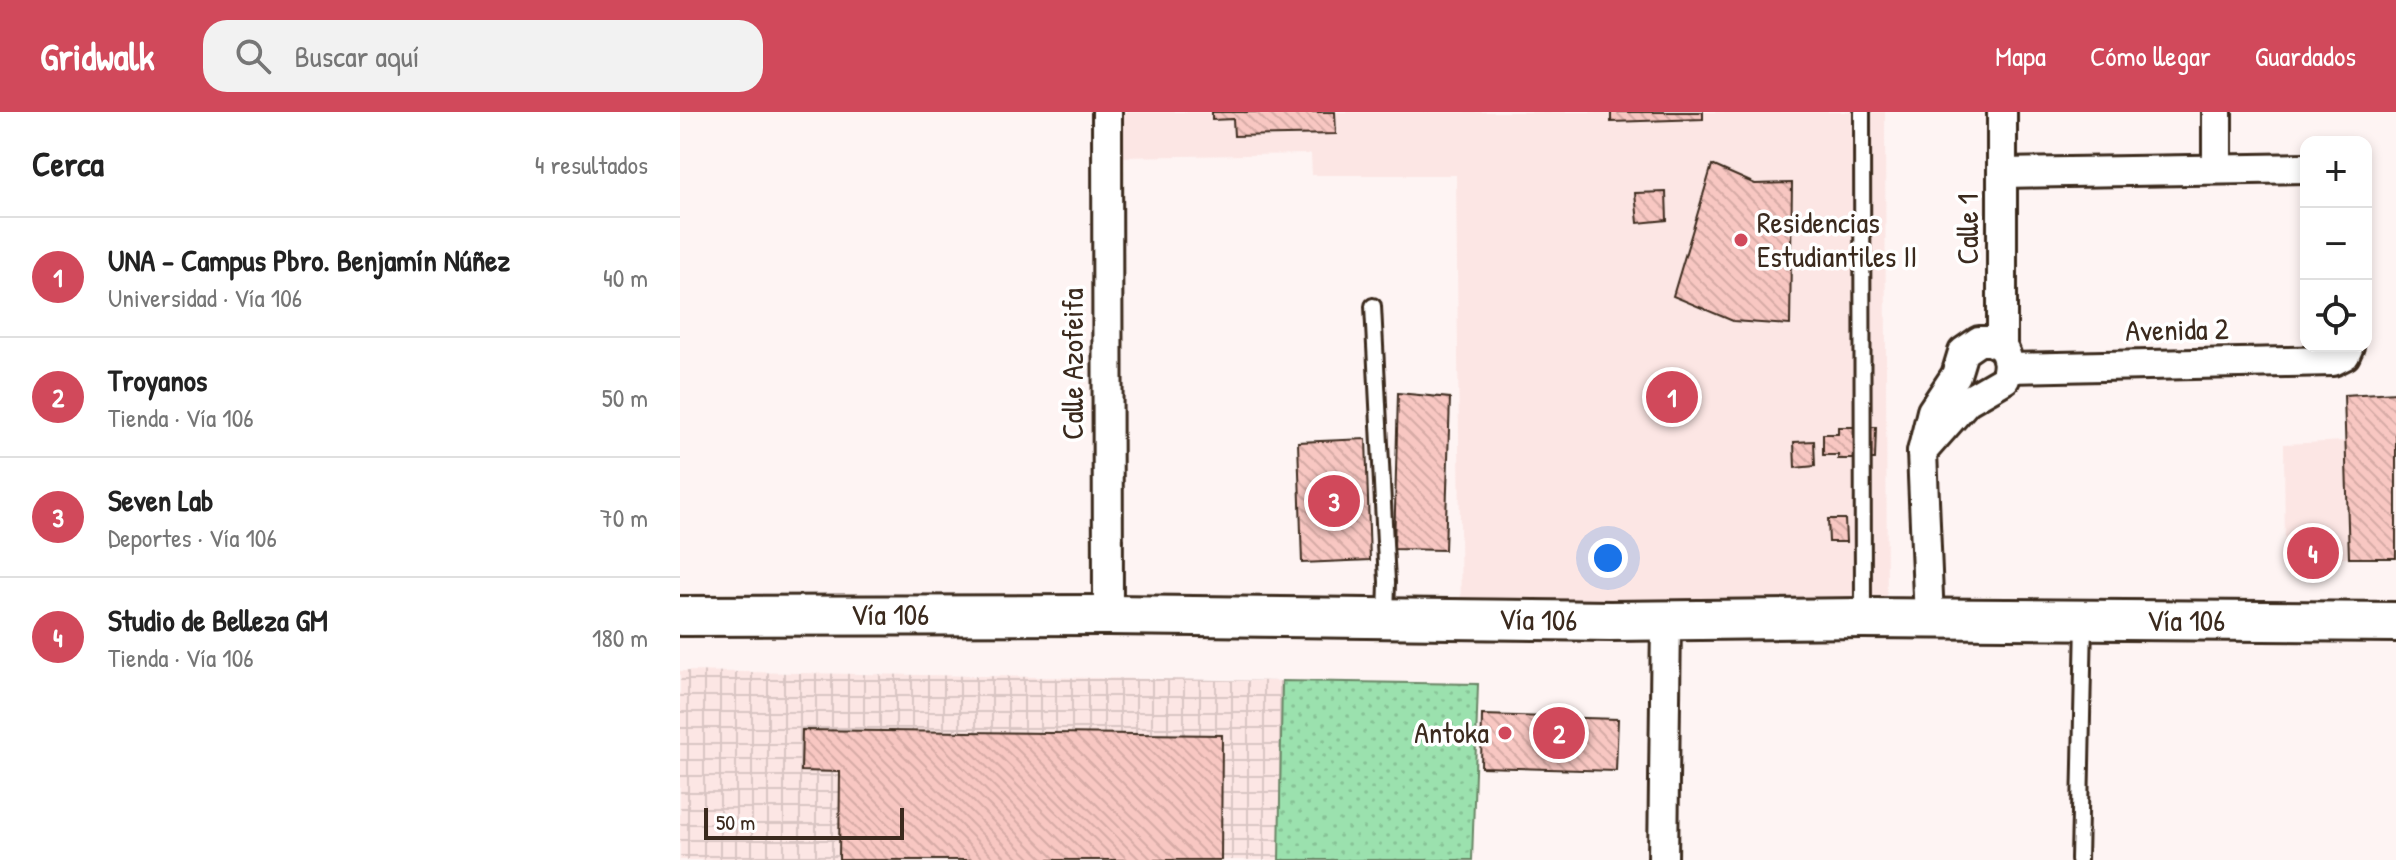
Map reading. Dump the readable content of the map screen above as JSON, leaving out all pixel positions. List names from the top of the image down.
{
  "streets": {
    "main road": ["Vía 106"],
    "street": ["Calle 1", "Avenida 2", "Calle Azofeifa"]
  },
  "crossings": [
    ["Calle 1", "Avenida 2"],
    ["Calle Azofeifa", "Vía 106"]
  ],
  "places": ["Residencias Estudiantiles II", "Antoka"],
  "scale_bar": "50 m",
  "page": {
    "header": "Gridwalk",
    "search": "Buscar aquí",
    "nav": ["Mapa", "Cómo llegar", "Guardados"],
    "heading": ["Cerca", "4 resultados"],
    "map_buttons": ["+", "−"],
    "list": [
      {
        "mark": "1",
        "name": "UNA - Campus Pbro. Benjamín Núñez",
        "note": "Universidad · Vía 106",
        "value": "40 m"
      },
      {
        "mark": "2",
        "name": "Troyanos",
        "note": "Tienda · Vía 106",
        "value": "50 m"
      },
      {
        "mark": "3",
        "name": "Seven Lab",
        "note": "Deportes · Vía 106",
        "value": "70 m"
      },
      {
        "mark": "4",
        "name": "Studio de Belleza GM",
        "note": "Tienda · Vía 106",
        "value": "180 m"
      }
    ],
    "pins": [
      "1",
      "3",
      "4",
      "2"
    ],
    "scale": "50 m"
  }
}
